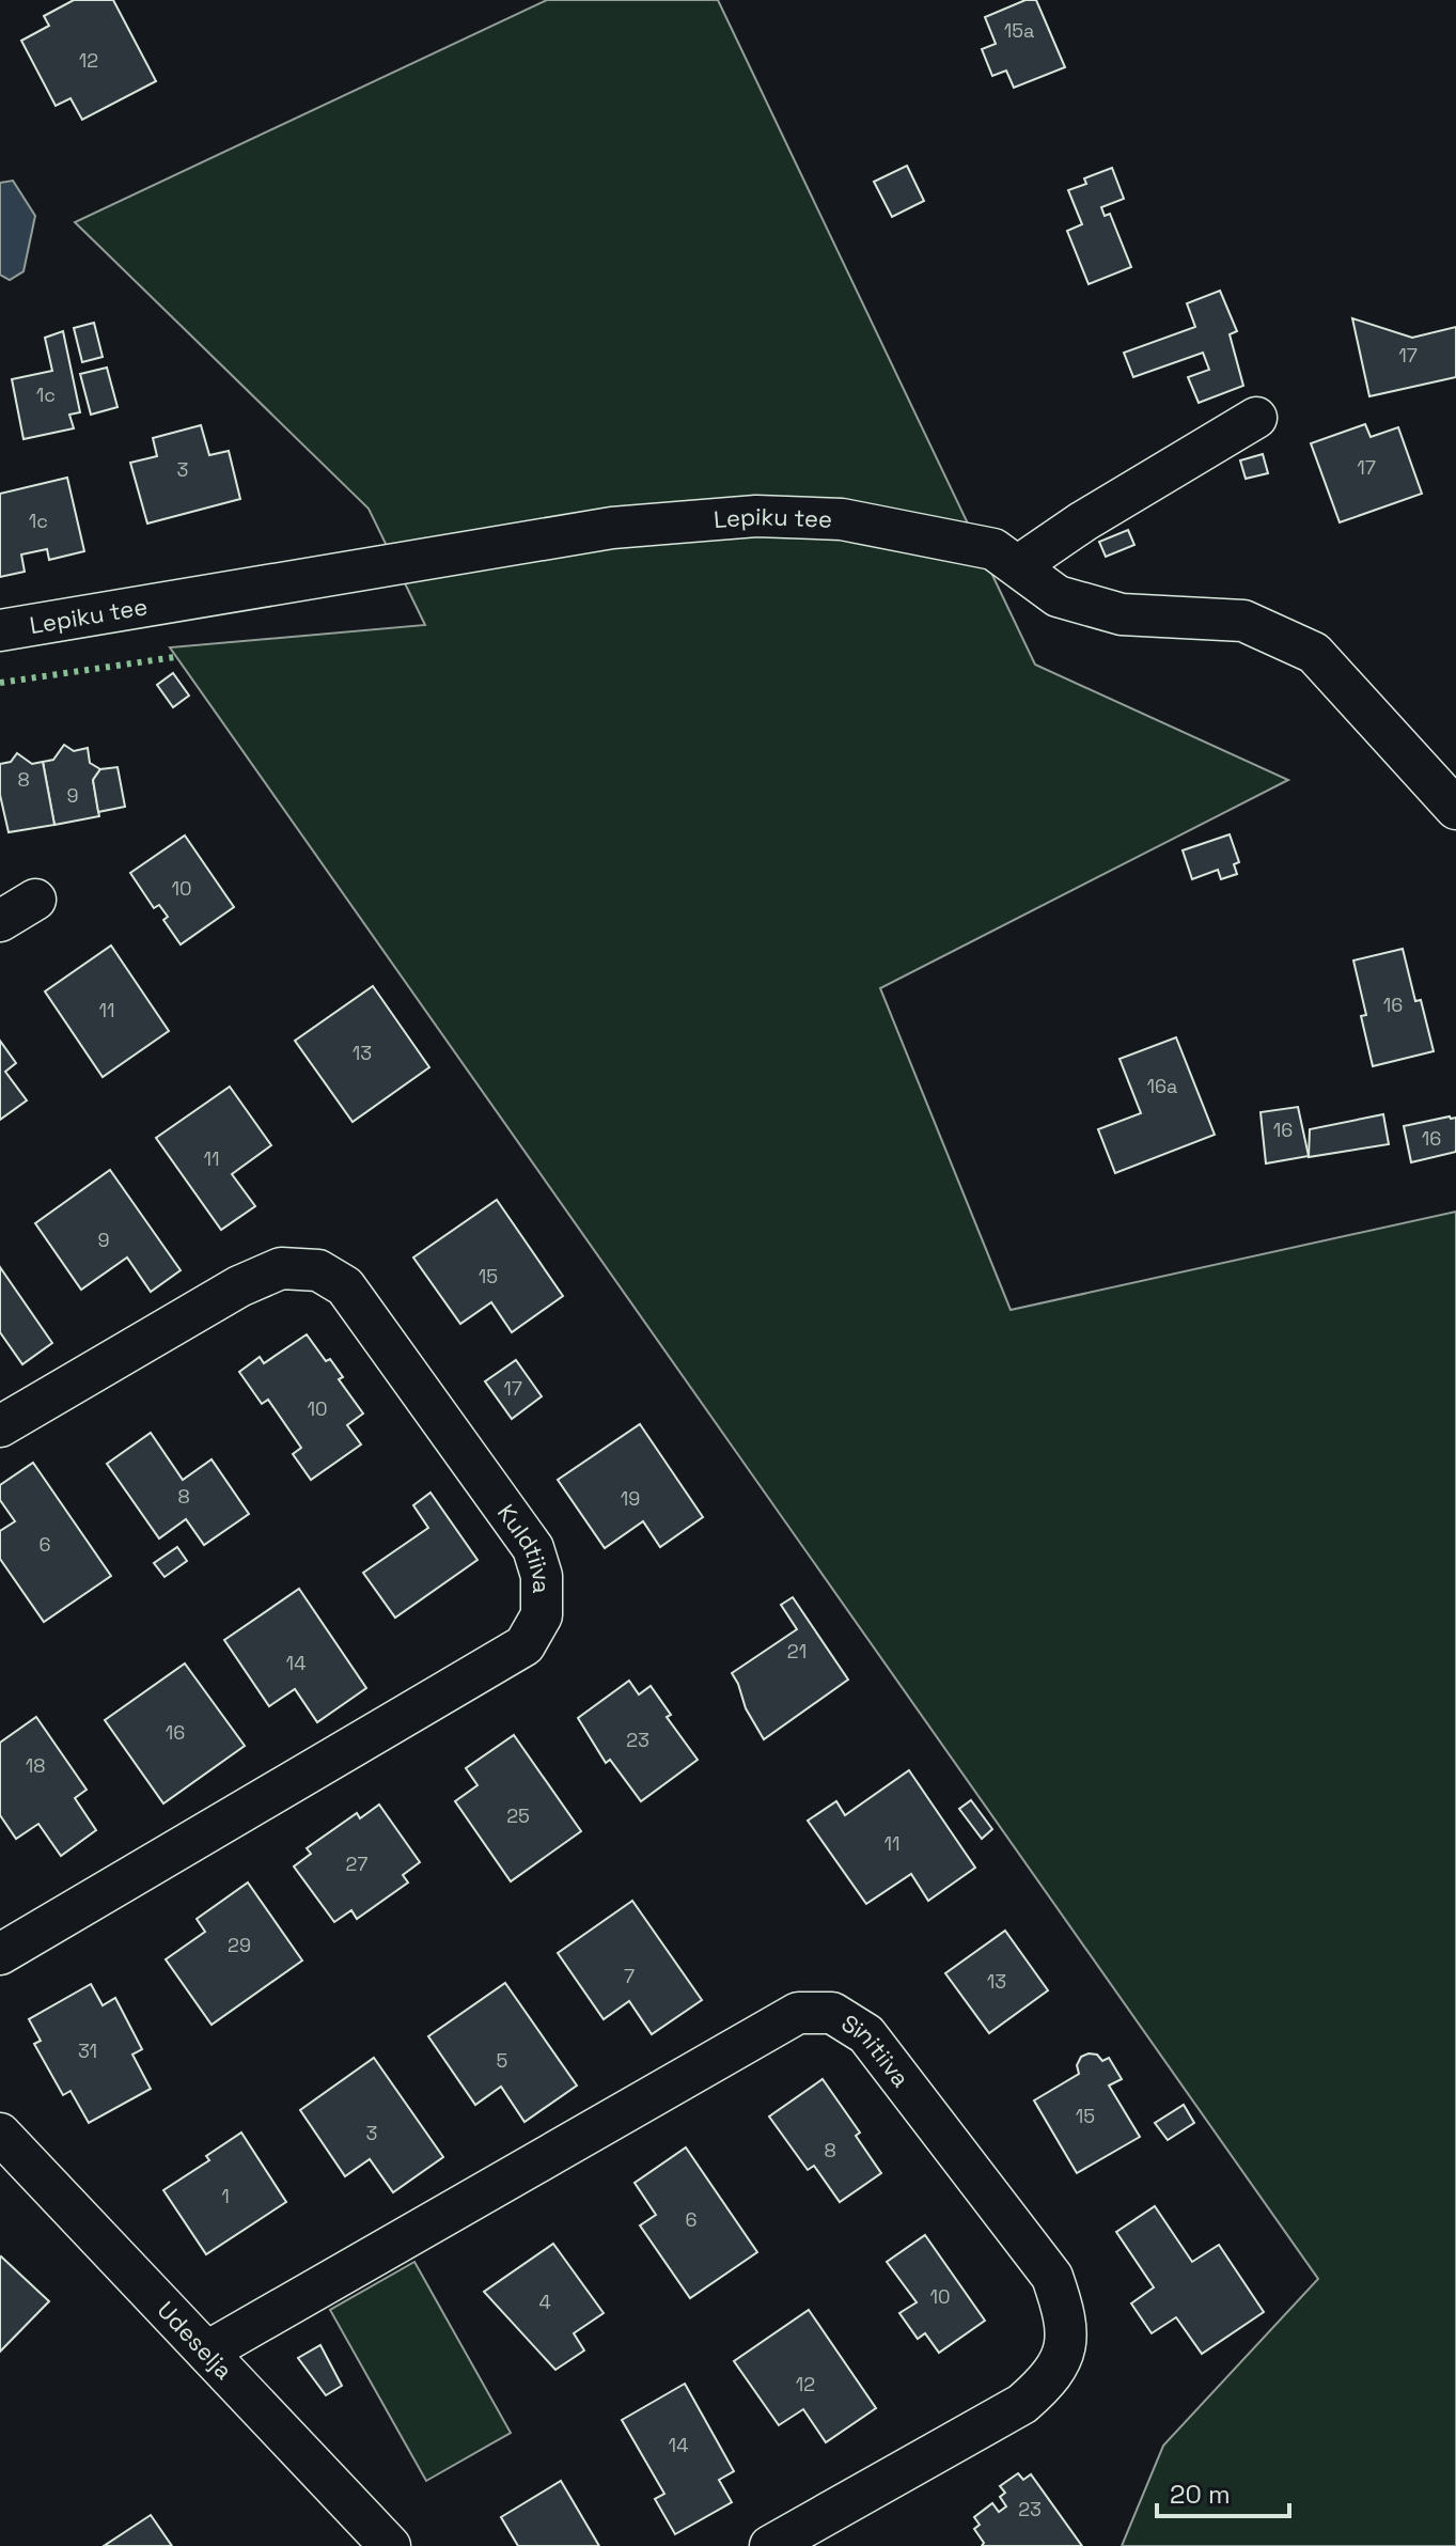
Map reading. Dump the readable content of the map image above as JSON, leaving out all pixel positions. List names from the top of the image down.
{
  "streets": {
    "street": [
      "Lepiku tee",
      "Kuldtiiva",
      "Sinitiiva",
      "Udeselja"
    ]
  },
  "crossings": [
    ["Sinitiiva", "Udeselja"]
  ],
  "house_numbers": [
    "15a",
    "12",
    "17",
    "1c",
    "17",
    "3",
    "1c",
    "8",
    "9",
    "10",
    "16",
    "11",
    "13",
    "16a",
    "16",
    "16",
    "11",
    "9",
    "15",
    "17",
    "10",
    "8",
    "19",
    "6",
    "21",
    "14",
    "16",
    "23",
    "18",
    "25",
    "11",
    "27",
    "29",
    "7",
    "13",
    "31",
    "5",
    "15",
    "3",
    "8",
    "1",
    "6",
    "10",
    "4",
    "12",
    "14",
    "23"
  ],
  "scale_bar": "20 m"
}
